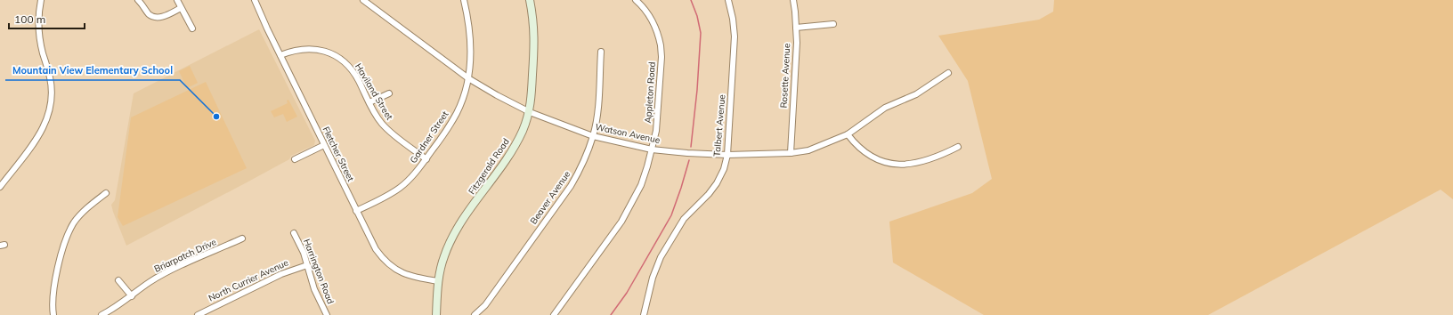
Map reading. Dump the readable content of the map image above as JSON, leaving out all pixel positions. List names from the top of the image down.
{
  "streets": {
    "main road": ["Fitzgerald Road"],
    "street": [
      "Rosette Avenue",
      "Haviland Street",
      "Appleton Road",
      "Talbert Avenue",
      "Watson Avenue",
      "Gardner Street",
      "Fletcher Street",
      "Beaver Avenue",
      "Briarpatch Drive",
      "Harrington Road",
      "North Currier Avenue"
    ]
  },
  "crossings": [
    ["Rosette Avenue", "Watson Avenue"],
    ["Haviland Street", "Gardner Street"],
    ["Haviland Street", "Fletcher Street"],
    ["Appleton Road", "Watson Avenue"],
    ["Talbert Avenue", "Watson Avenue"],
    ["Watson Avenue", "Gardner Street"],
    ["Watson Avenue", "Fitzgerald Road"],
    ["Watson Avenue", "Beaver Avenue"],
    ["Gardner Street", "Fletcher Street"],
    ["Fletcher Street", "Fitzgerald Road"],
    ["Harrington Road", "North Currier Avenue"]
  ],
  "places": ["Mountain View Elementary School"],
  "scale_bar": "100 m"
}
